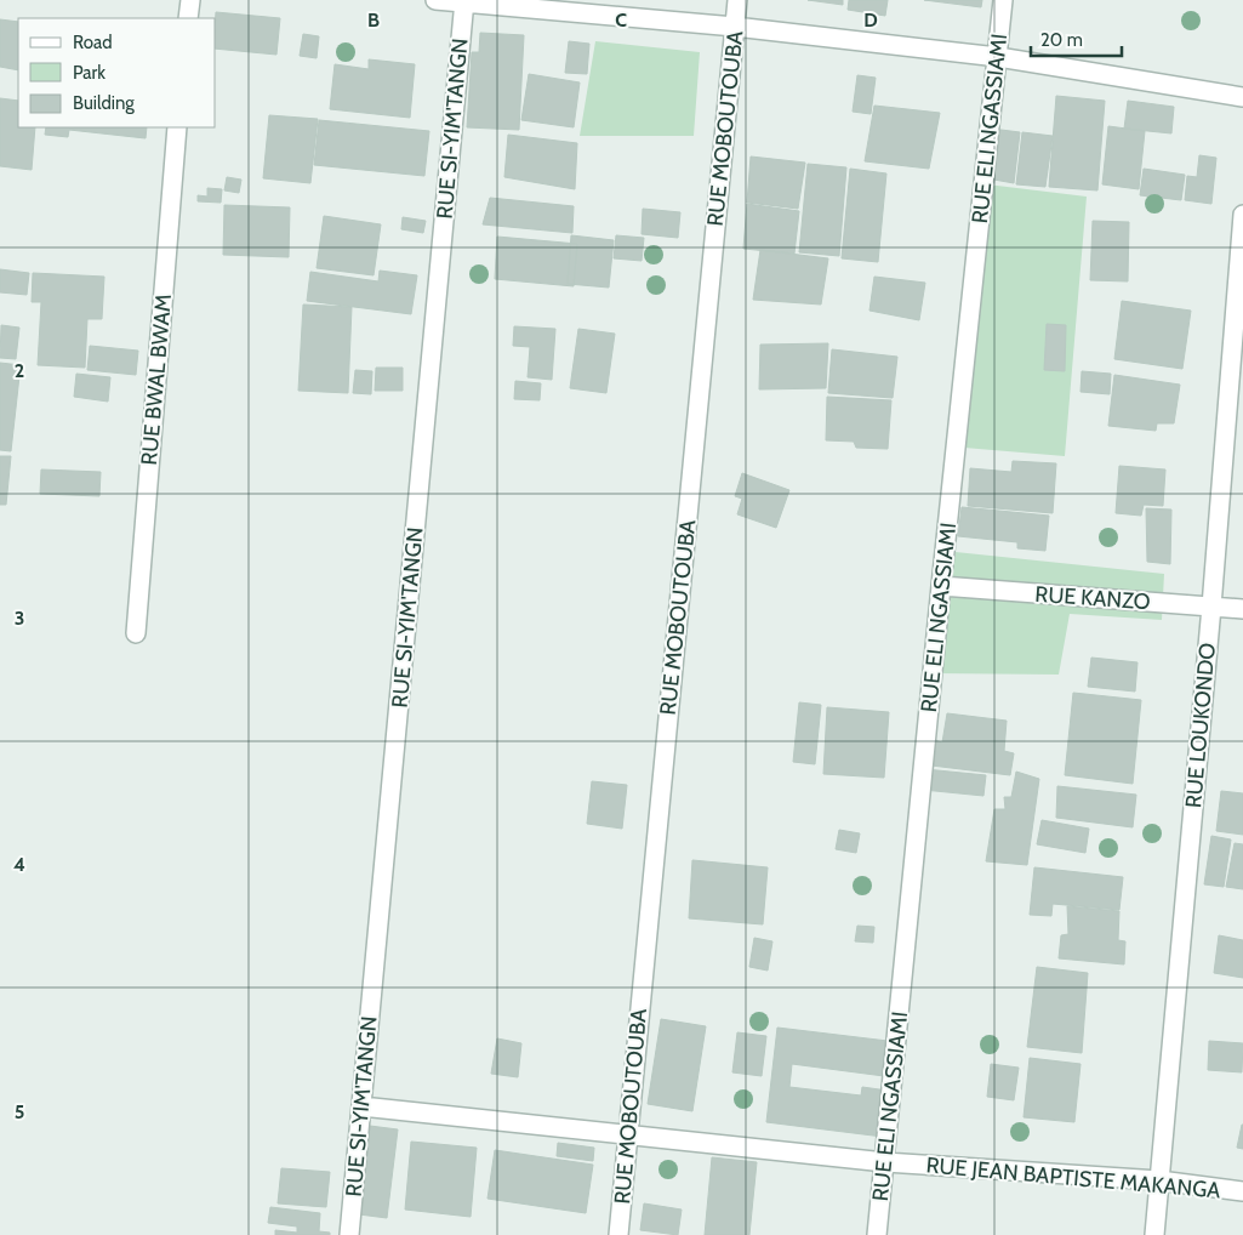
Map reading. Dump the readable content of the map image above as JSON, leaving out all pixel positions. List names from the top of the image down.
{
  "streets": {
    "street": [
      "RUE SI-YIM'TANGN",
      "RUE MOBOUTOUBA",
      "RUE ELI NGASSIAMI",
      "RUE BWAL BWAM",
      "RUE KANZO",
      "RUE LOUKONDO",
      "RUE JEAN BAPTISTE MAKANGA"
    ]
  },
  "crossings": [
    ["RUE SI-YIM'TANGN", "RUE JEAN BAPTISTE MAKANGA"],
    ["RUE MOBOUTOUBA", "RUE JEAN BAPTISTE MAKANGA"],
    ["RUE ELI NGASSIAMI", "RUE KANZO"],
    ["RUE ELI NGASSIAMI", "RUE JEAN BAPTISTE MAKANGA"],
    ["RUE KANZO", "RUE LOUKONDO"],
    ["RUE LOUKONDO", "RUE JEAN BAPTISTE MAKANGA"]
  ],
  "legend": ["Road", "Park", "Building"],
  "scale_bar": "20 m",
  "grid": {
    "columns": ["B", "C", "D"],
    "rows": [
      "2",
      "3",
      "4",
      "5"
    ]
  }
}
